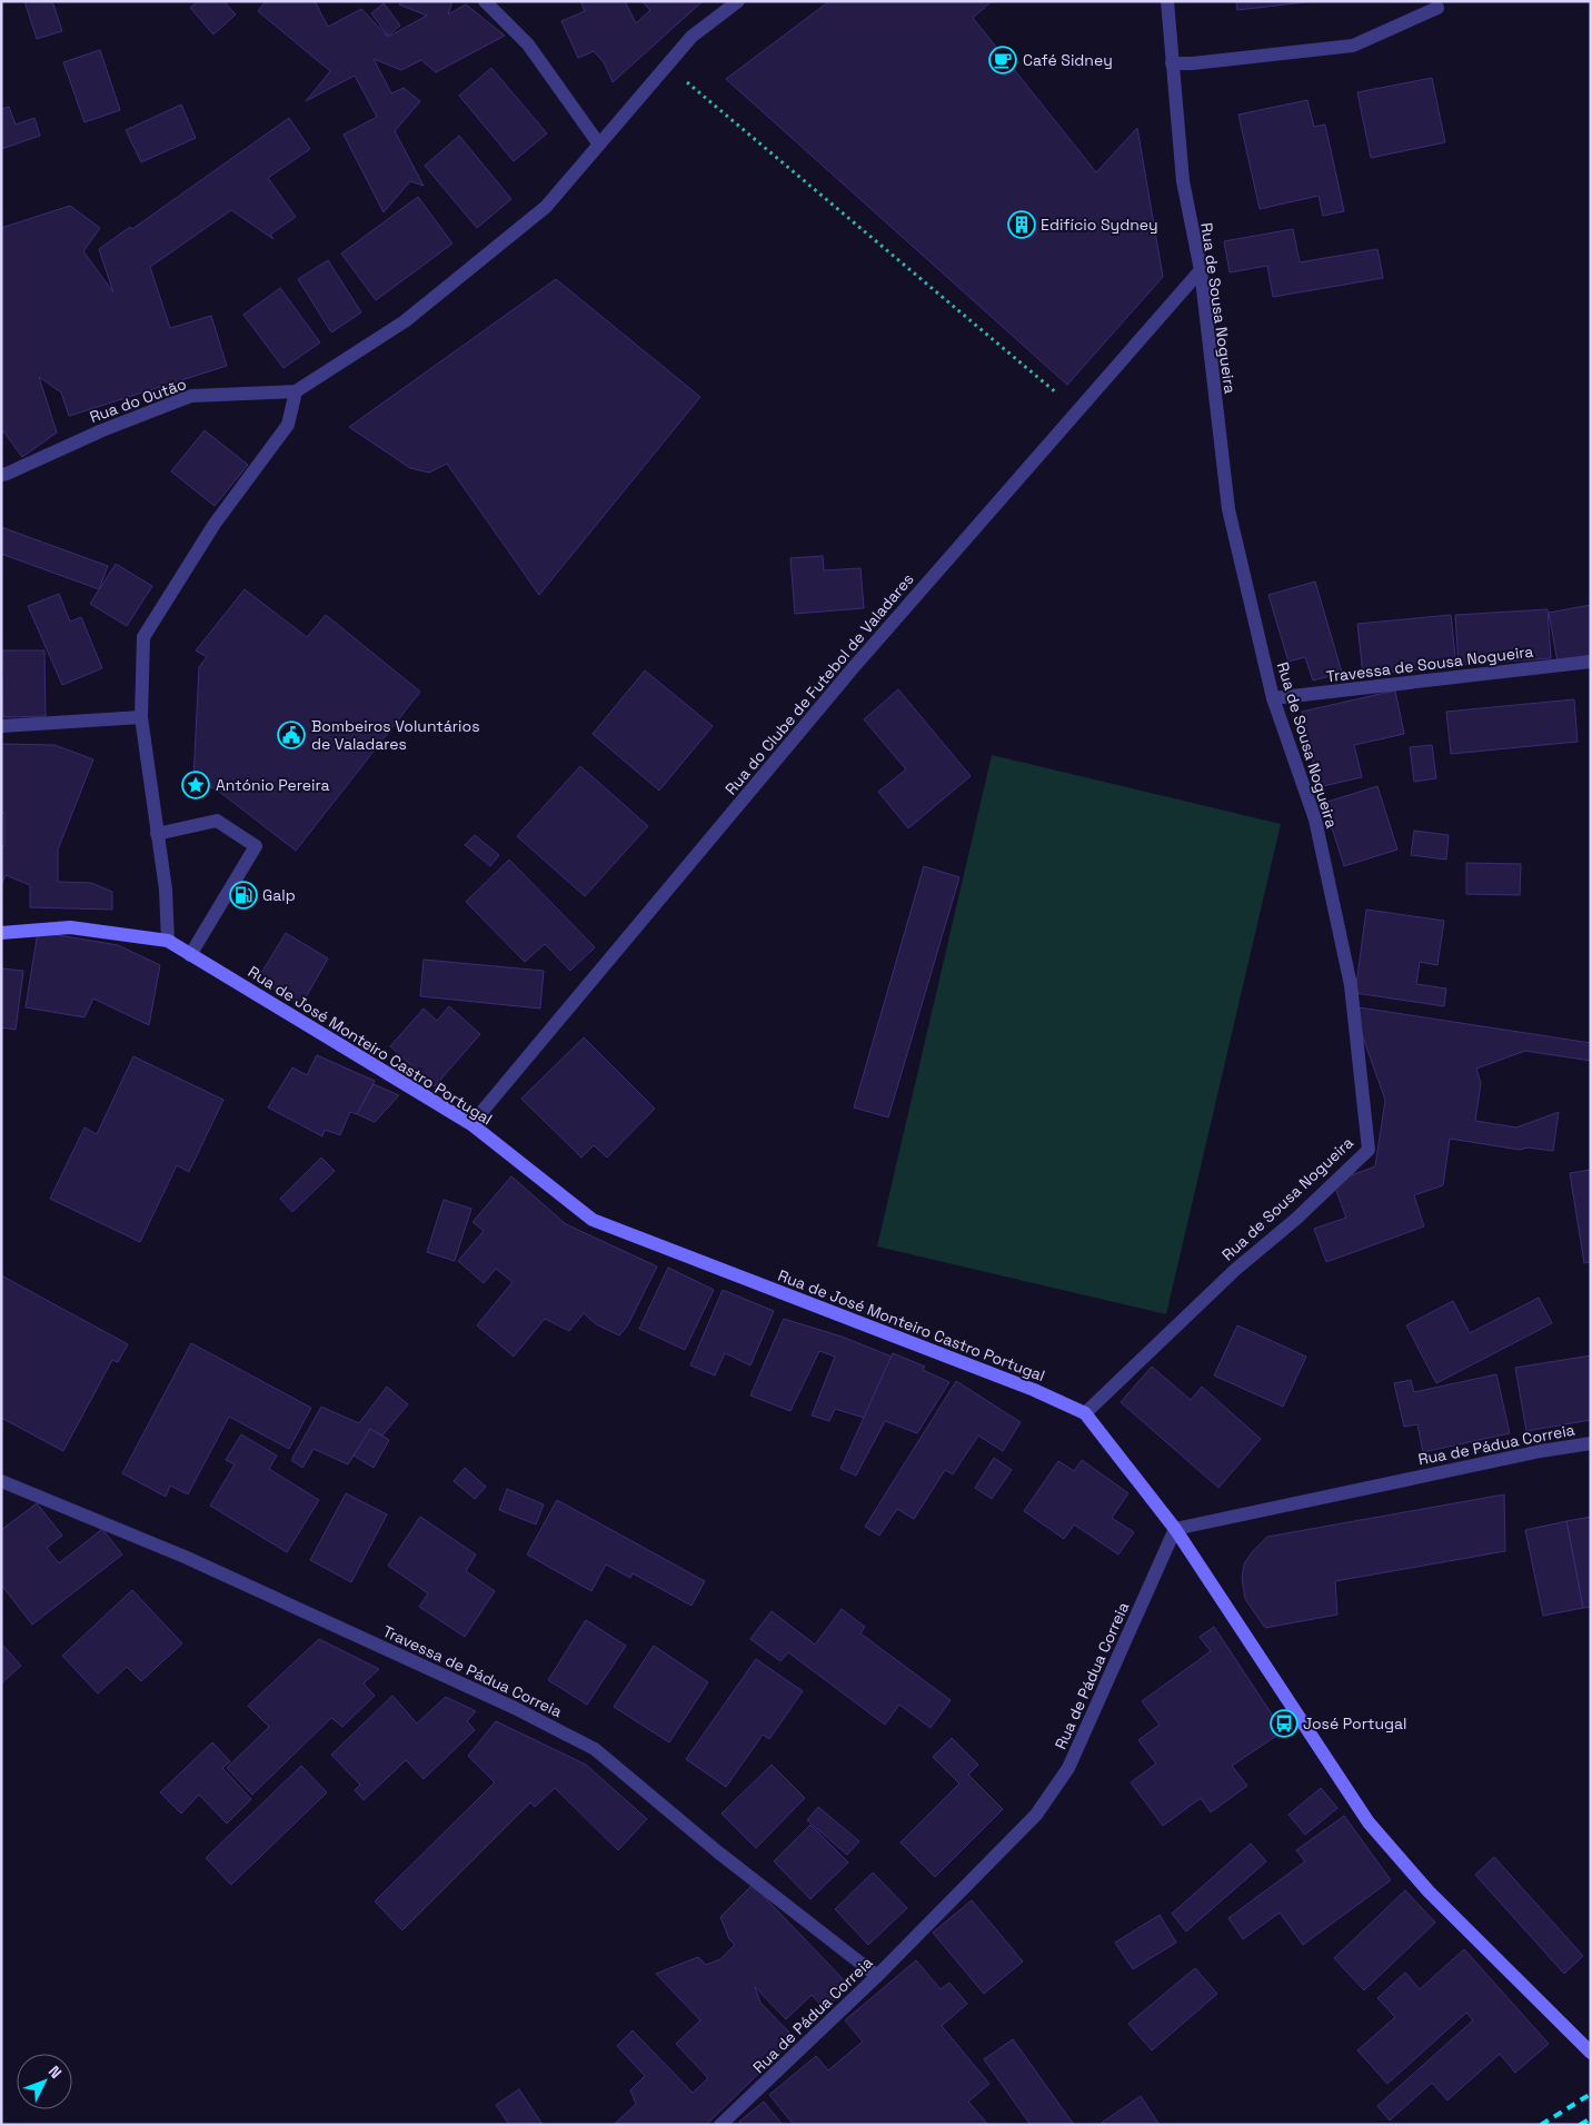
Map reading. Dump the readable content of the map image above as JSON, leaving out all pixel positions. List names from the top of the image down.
{
  "streets": {
    "main road": ["Rua de José Monteiro Castro Portugal"],
    "street": [
      "Rua de Sousa Nogueira",
      "Rua do Outão",
      "Travessa de Sousa Nogueira",
      "Rua do Clube de Futebol de Valadares",
      "Rua de Pádua Correia",
      "Travessa de Pádua Correia"
    ]
  },
  "crossings": [
    ["Rua de Sousa Nogueira", "Travessa de Sousa Nogueira"],
    ["Rua de Sousa Nogueira", "Rua do Clube de Futebol de Valadares"],
    ["Rua de Sousa Nogueira", "Rua de José Monteiro Castro Portugal"],
    ["Rua do Clube de Futebol de Valadares", "Rua de José Monteiro Castro Portugal"],
    ["Rua de José Monteiro Castro Portugal", "Rua de Pádua Correia"],
    ["Rua de Pádua Correia", "Travessa de Pádua Correia"]
  ],
  "places": {
    "cafe": ["Café Sidney"],
    "building": ["Edifício Sydney"],
    "public building": ["Bombeiros Voluntários de Valadares"],
    "place": ["António Pereira"],
    "fuel station": ["Galp"],
    "bus stop": ["José Portugal"]
  },
  "north": "top right"
}
